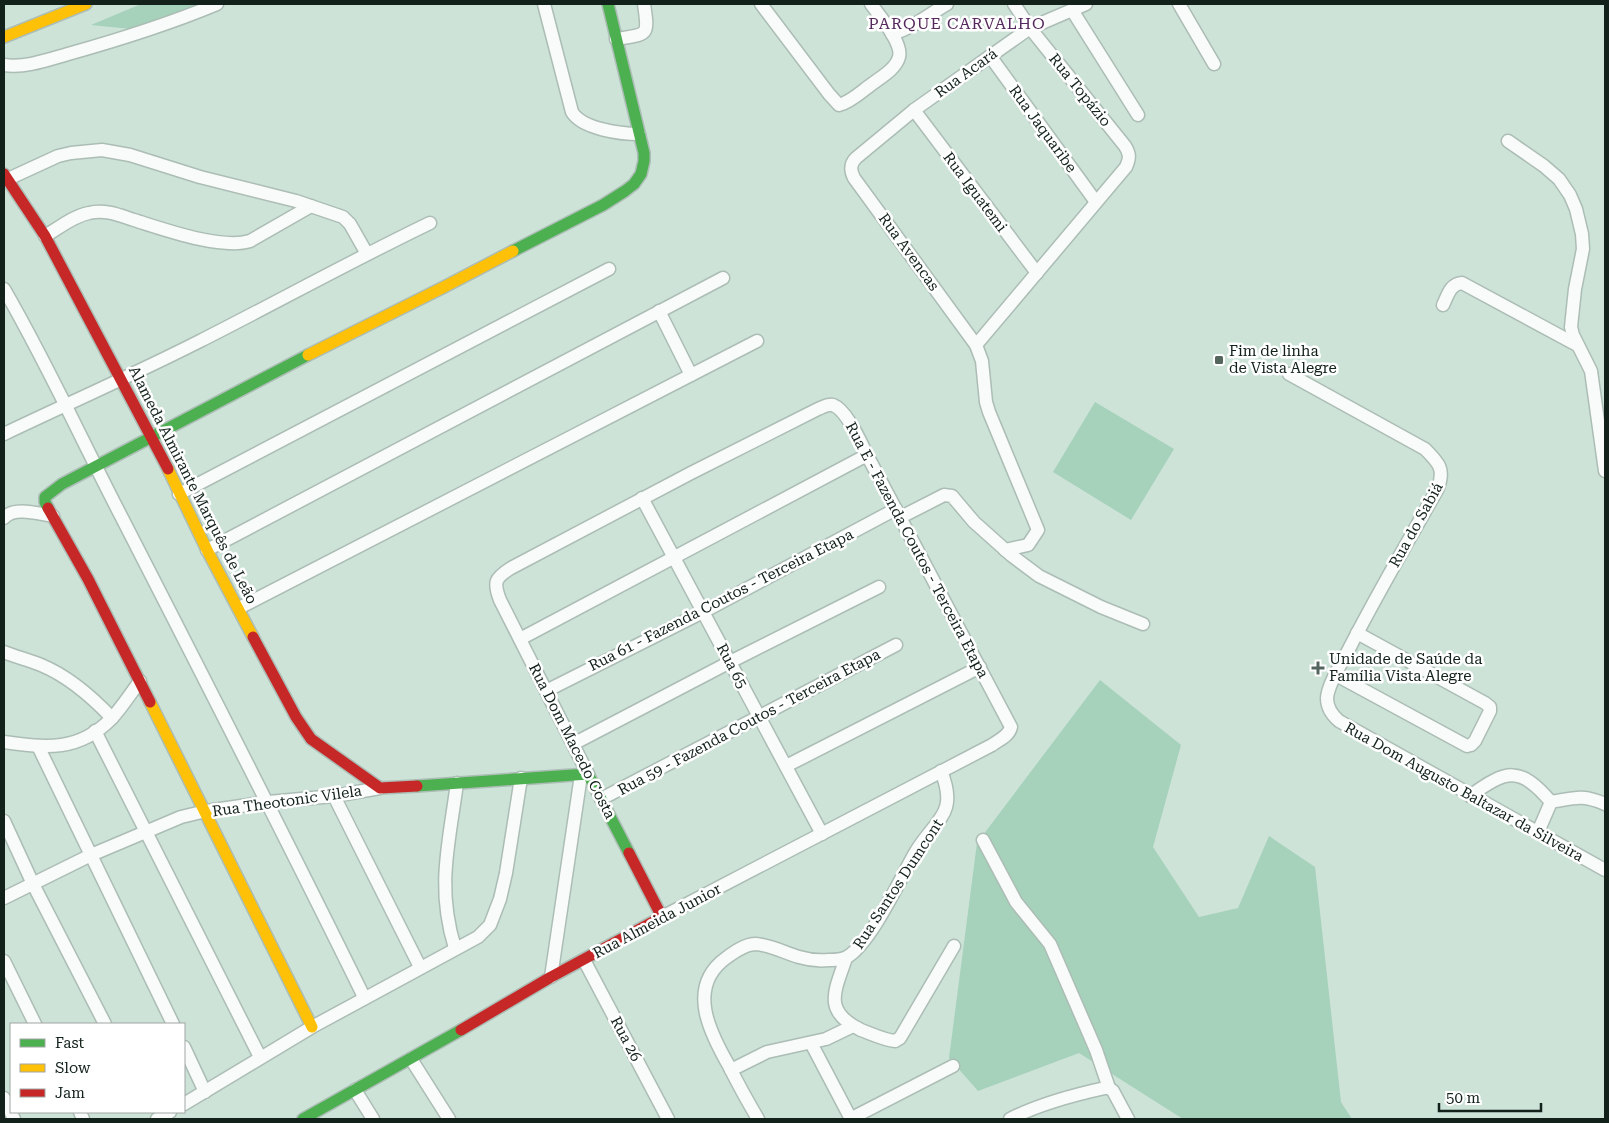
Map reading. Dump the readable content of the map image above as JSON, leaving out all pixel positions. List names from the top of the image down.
{
  "streets": {
    "main road": [
      "Alameda Almirante Marquês de Leão",
      "Rua Dom Macedo Costa",
      "Rua Theotonic Vilela",
      "Rua Almeida Junior"
    ],
    "street": [
      "Rua Acará",
      "Rua Topázio",
      "Rua Jaquaribe",
      "Rua Iguatemi",
      "Rua Avencas",
      "Rua do Sabiá",
      "Rua E - Fazenda Coutos - Terceira Etapa",
      "Rua 61 - Fazenda Coutos - Terceira Etapa",
      "Rua 65",
      "Rua 59 - Fazenda Coutos - Terceira Etapa",
      "Rua Dom Augusto Baltazar da Silveira",
      "Rua Santos Dumcont",
      "Rua 26"
    ]
  },
  "crossings": [
    ["Rua Acará", "Rua Topázio"],
    ["Rua Acará", "Rua Jaquaribe"],
    ["Rua Acará", "Rua Iguatemi"],
    ["Rua Acará", "Rua Avencas"],
    ["Rua Topázio", "Rua Jaquaribe"],
    ["Alameda Almirante Marquês de Leão", "Rua Theotonic Vilela"],
    ["Rua do Sabiá", "Rua Dom Augusto Baltazar da Silveira"],
    ["Rua E - Fazenda Coutos - Terceira Etapa", "Rua 61 - Fazenda Coutos - Terceira Etapa"],
    ["Rua E - Fazenda Coutos - Terceira Etapa", "Rua 65"],
    ["Rua E - Fazenda Coutos - Terceira Etapa", "Rua Dom Macedo Costa"],
    ["Rua E - Fazenda Coutos - Terceira Etapa", "Rua Almeida Junior"],
    ["Rua 61 - Fazenda Coutos - Terceira Etapa", "Rua 65"],
    ["Rua 61 - Fazenda Coutos - Terceira Etapa", "Rua Dom Macedo Costa"],
    ["Rua 65", "Rua 59 - Fazenda Coutos - Terceira Etapa"],
    ["Rua 65", "Rua Almeida Junior"],
    ["Rua 59 - Fazenda Coutos - Terceira Etapa", "Rua Dom Macedo Costa"],
    ["Rua Dom Macedo Costa", "Rua Theotonic Vilela"],
    ["Rua Dom Macedo Costa", "Rua Almeida Junior"],
    ["Rua Santos Dumcont", "Rua Almeida Junior"],
    ["Rua Almeida Junior", "Rua 26"]
  ],
  "districts": ["PARQUE CARVALHO"],
  "places": {
    "transit": ["Fim de linha de Vista Alegre"],
    "health": ["Unidade de Saúde da Família Vista Alegre"]
  },
  "legend": ["Fast", "Slow", "Jam"],
  "scale_bar": "50 m"
}
